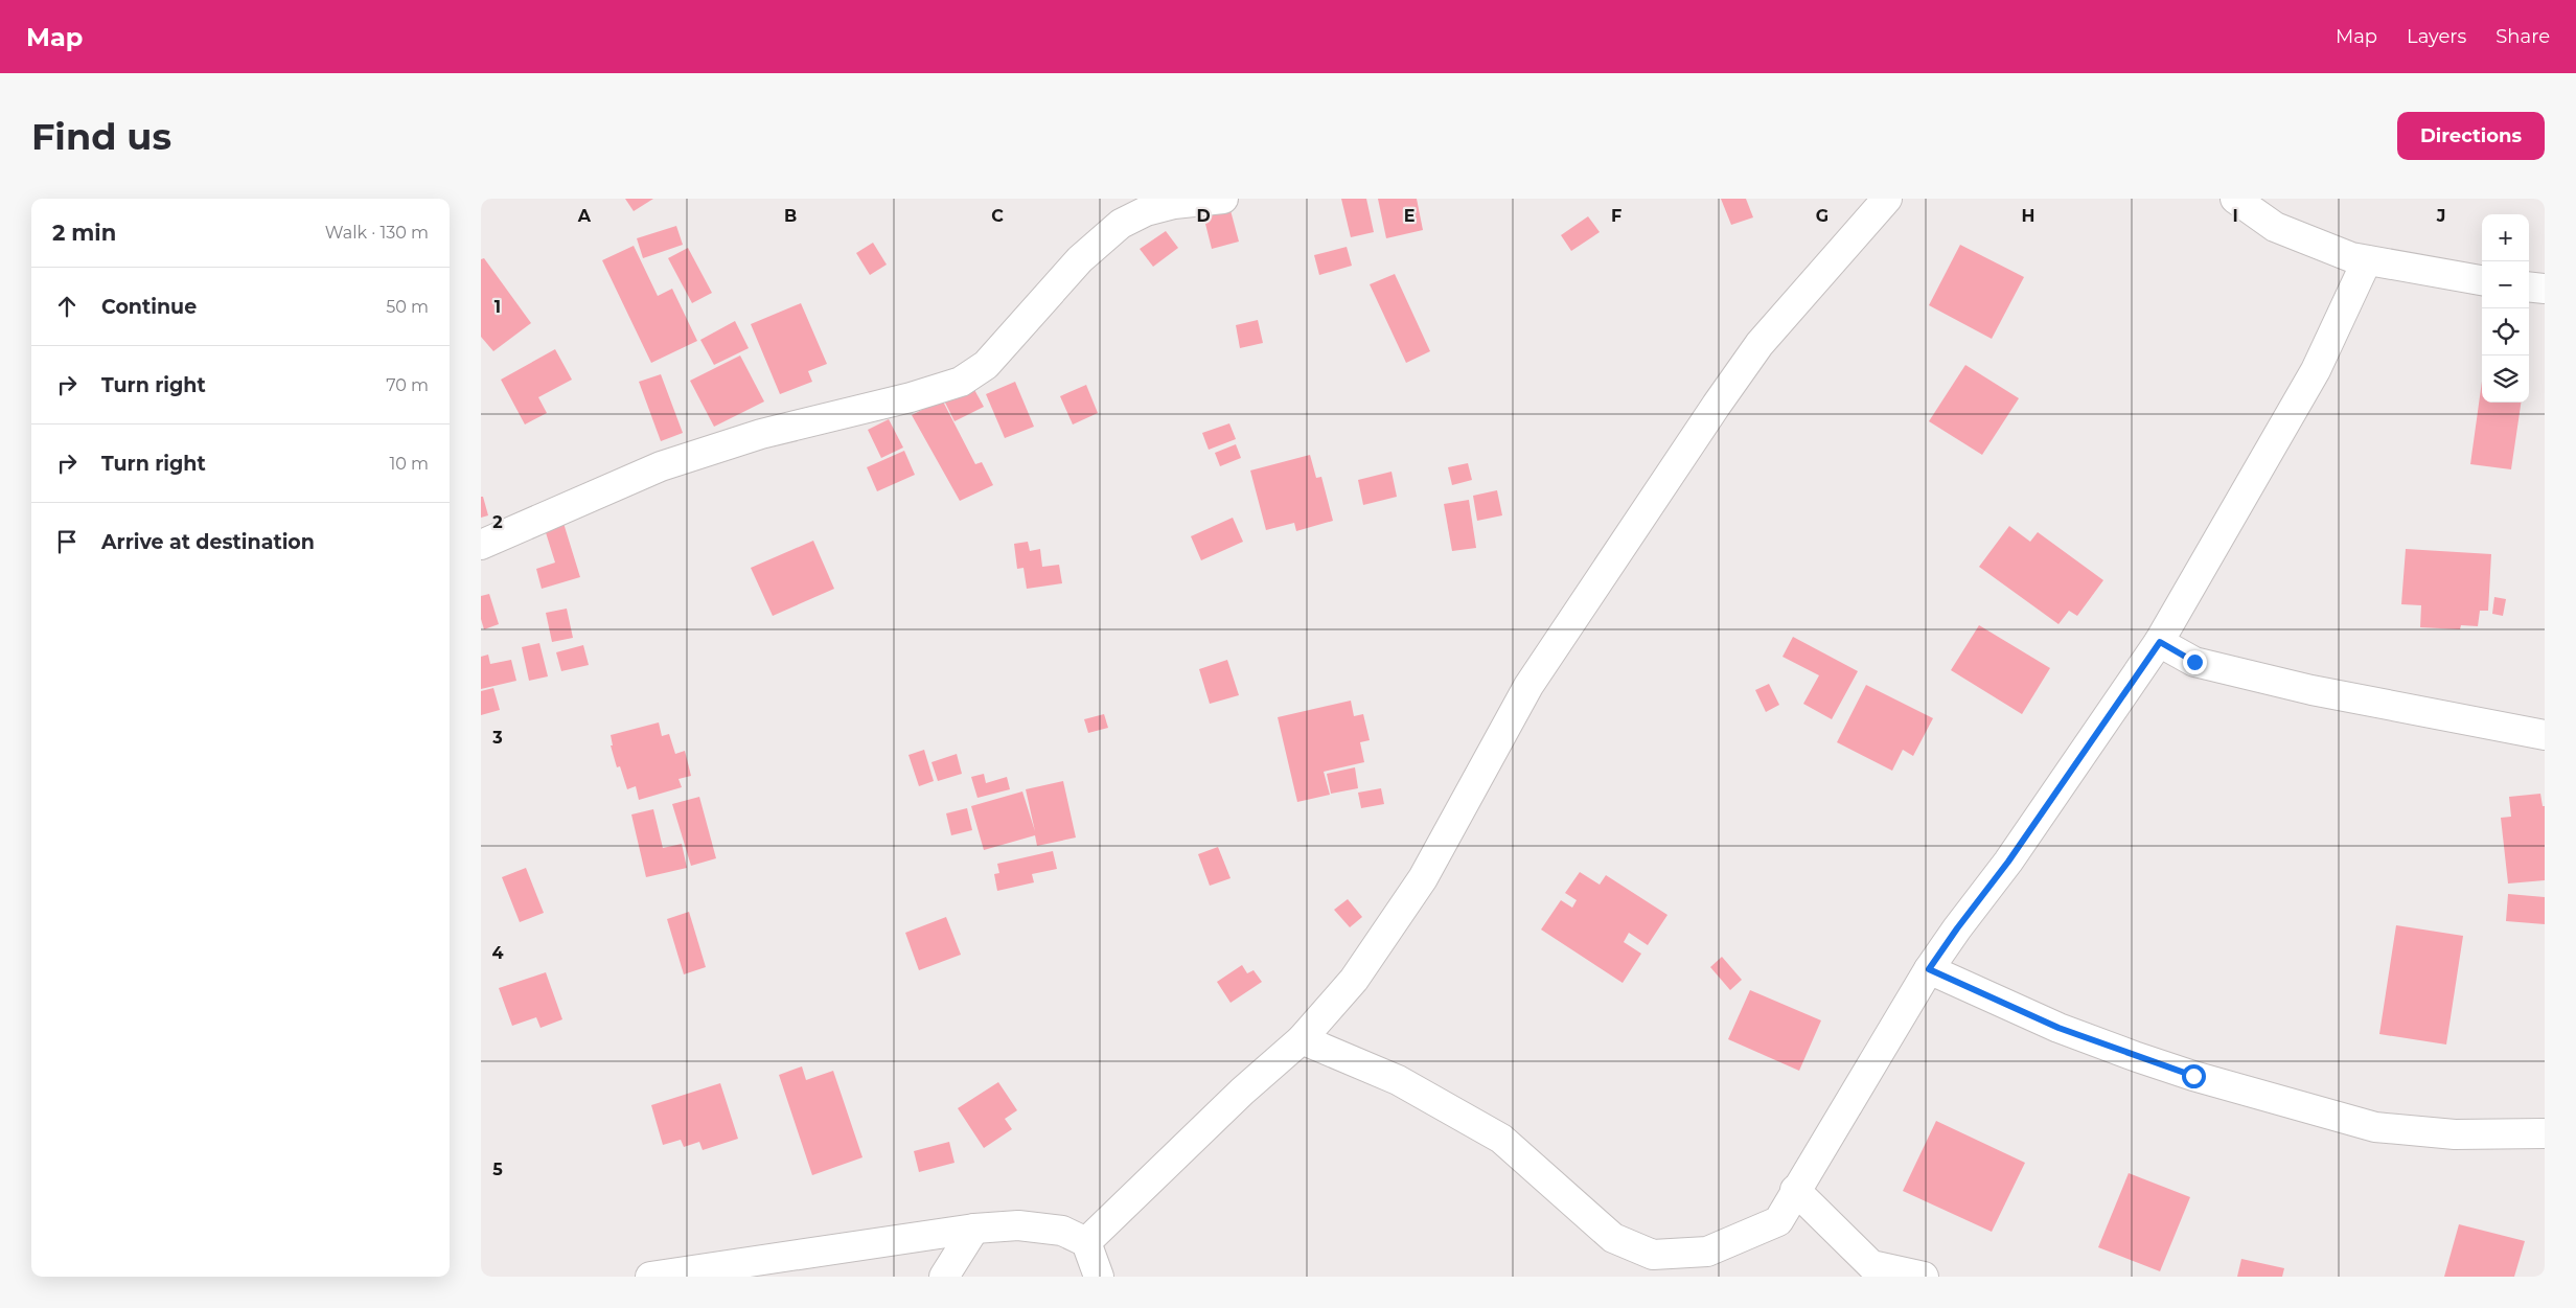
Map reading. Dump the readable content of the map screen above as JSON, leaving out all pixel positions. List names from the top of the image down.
{
  "page": {
    "header": "Map",
    "nav": ["Map", "Layers", "Share"],
    "buttons": "Directions",
    "title": "Find us",
    "heading": ["2 min", "Walk · 130 m"],
    "map_buttons": ["+", "−"],
    "list": [
      ["Continue", "50 m"],
      ["Turn right", "70 m"],
      ["Turn right", "10 m"],
      "Arrive at destination"
    ]
  },
  "grid": {
    "columns": [
      "A",
      "B",
      "C",
      "D",
      "E",
      "F",
      "G",
      "H",
      "I",
      "J"
    ],
    "rows": [
      "1",
      "2",
      "3",
      "4",
      "5"
    ]
  }
}
